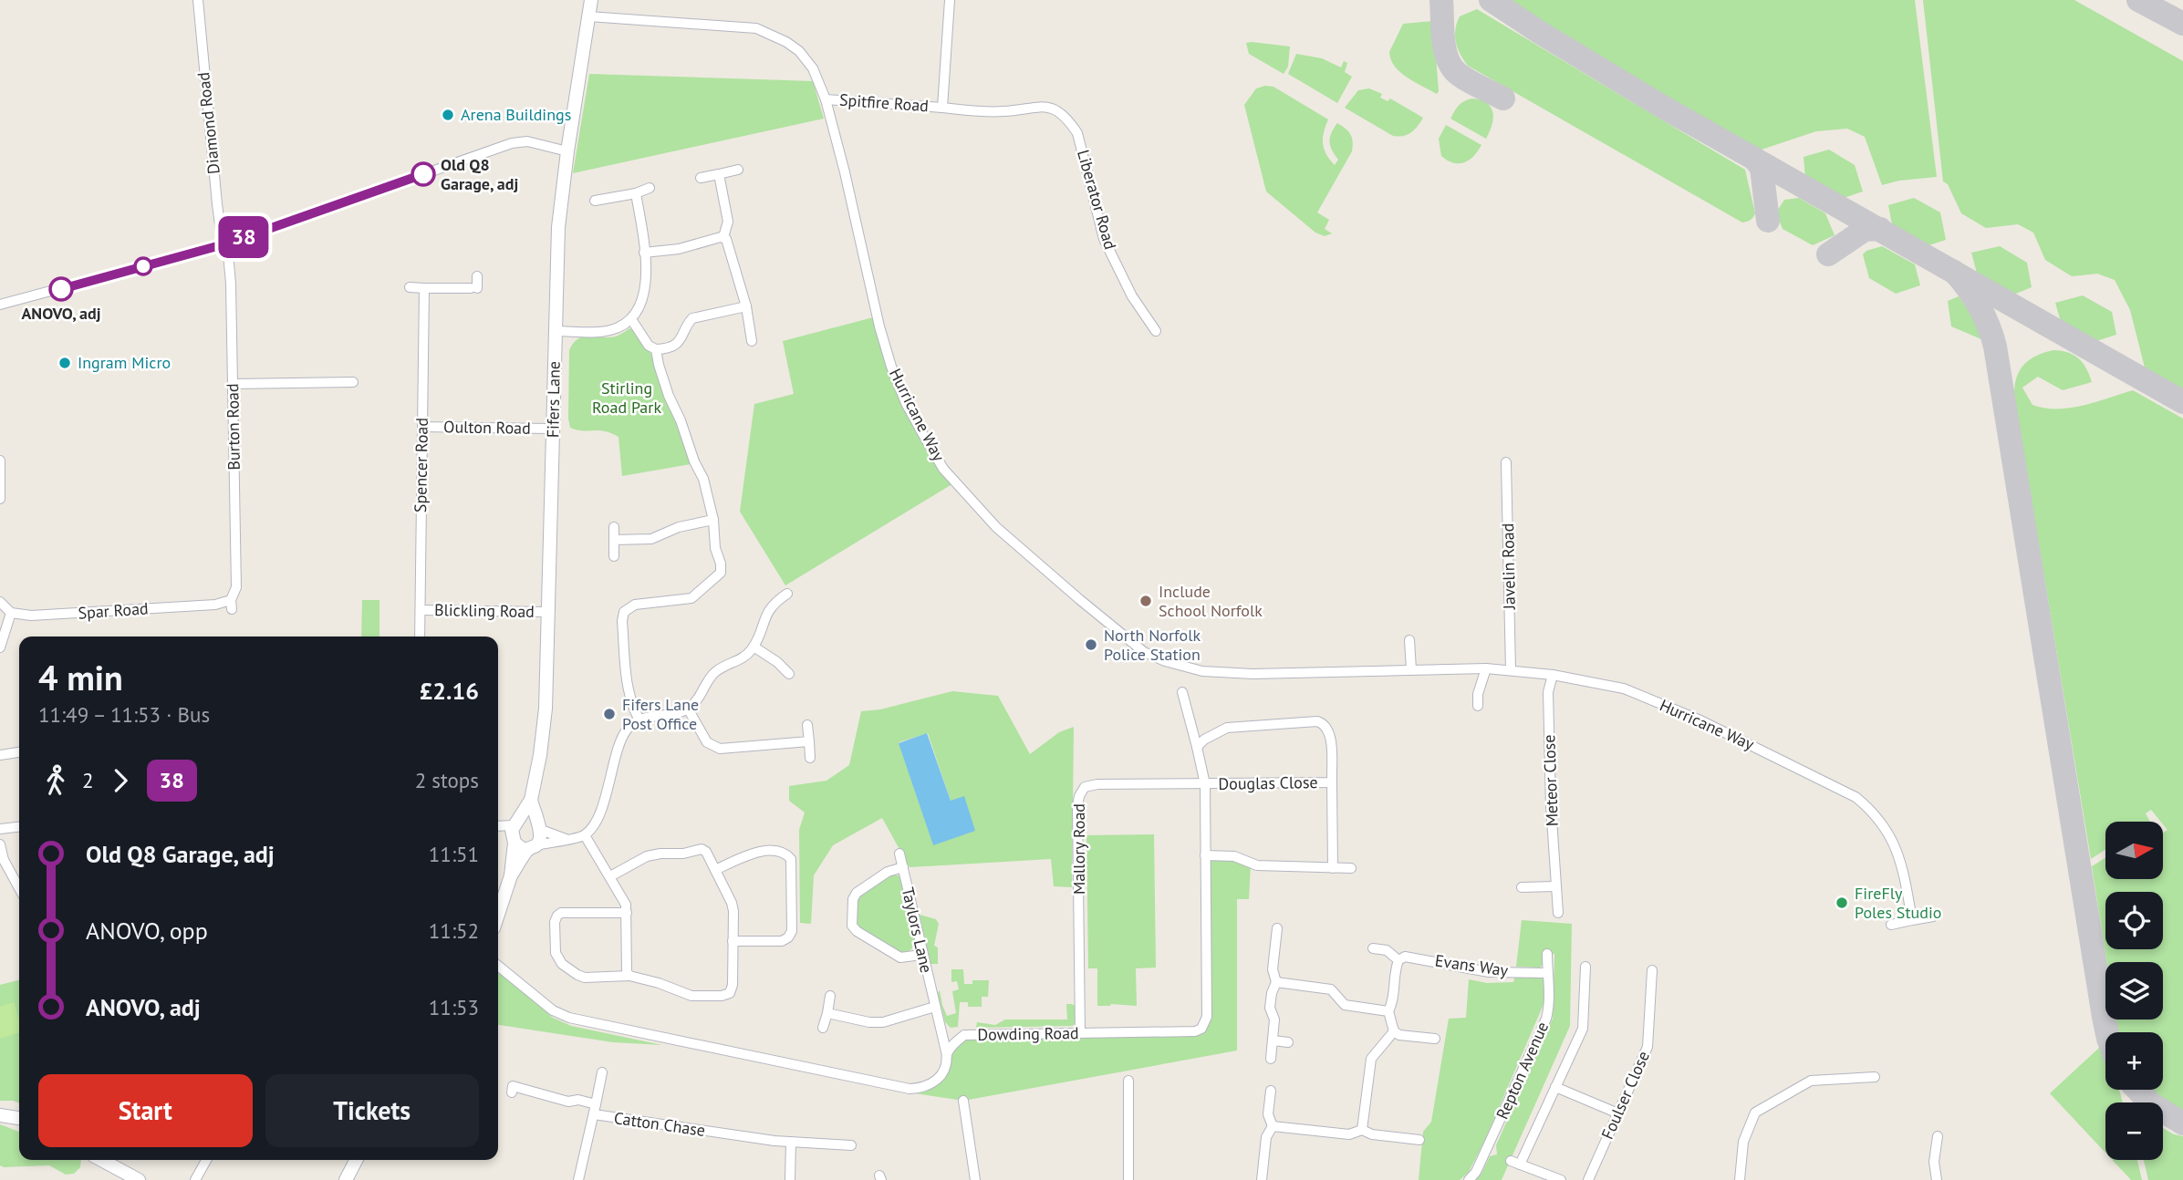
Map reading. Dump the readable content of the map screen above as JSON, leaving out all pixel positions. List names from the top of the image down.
{
  "streets": {
    "street": [
      "Spitfire Road",
      "Diamond Road",
      "Liberator Road",
      "Fifers Lane",
      "Hurricane Way",
      "Burton Road",
      "Oulton Road",
      "Spencer Road",
      "Javelin Road",
      "Spar Road",
      "Blickling Road",
      "Meteor Close",
      "Douglas Close",
      "Mallory Road",
      "Taylors Lane",
      "Evans Way",
      "Dowding Road",
      "Repton Avenue",
      "Foulser Close",
      "Catton Chase"
    ]
  },
  "crossings": [
    ["Spitfire Road", "Liberator Road"],
    ["Spitfire Road", "Hurricane Way"],
    ["Diamond Road", "Burton Road"],
    ["Fifers Lane", "Hurricane Way"],
    ["Fifers Lane", "Oulton Road"],
    ["Fifers Lane", "Blickling Road"],
    ["Hurricane Way", "Javelin Road"],
    ["Hurricane Way", "Meteor Close"],
    ["Burton Road", "Spar Road"],
    ["Oulton Road", "Spencer Road"],
    ["Spencer Road", "Blickling Road"],
    ["Douglas Close", "Mallory Road"],
    ["Douglas Close", "Dowding Road"],
    ["Mallory Road", "Dowding Road"],
    ["Taylors Lane", "Dowding Road"],
    ["Evans Way", "Repton Avenue"]
  ],
  "parks": ["Stirling Road Park"],
  "places": [
    "Arena Buildings",
    "Old Q8 Garage, adj",
    "ANOVO, adj",
    "Ingram Micro",
    "Include School Norfolk",
    "North Norfolk Police Station",
    "Fifers Lane Post Office",
    "FireFly Poles Studio"
  ],
  "lines": ["bus line 38"],
  "north": "right",
  "page": {
    "on_map": "38",
    "heading": ["4 min", "11:49 – 11:53 · Bus", "£2.16"],
    "legs": ["2", "38", "2 stops"],
    "list": [
      {
        "name": "Old Q8 Garage, adj",
        "value": "11:51"
      },
      {
        "name": "ANOVO, opp",
        "value": "11:52"
      },
      {
        "name": "ANOVO, adj",
        "value": "11:53"
      }
    ],
    "map_buttons": ["+", "−"],
    "buttons": ["Start", "Tickets"]
  }
}
